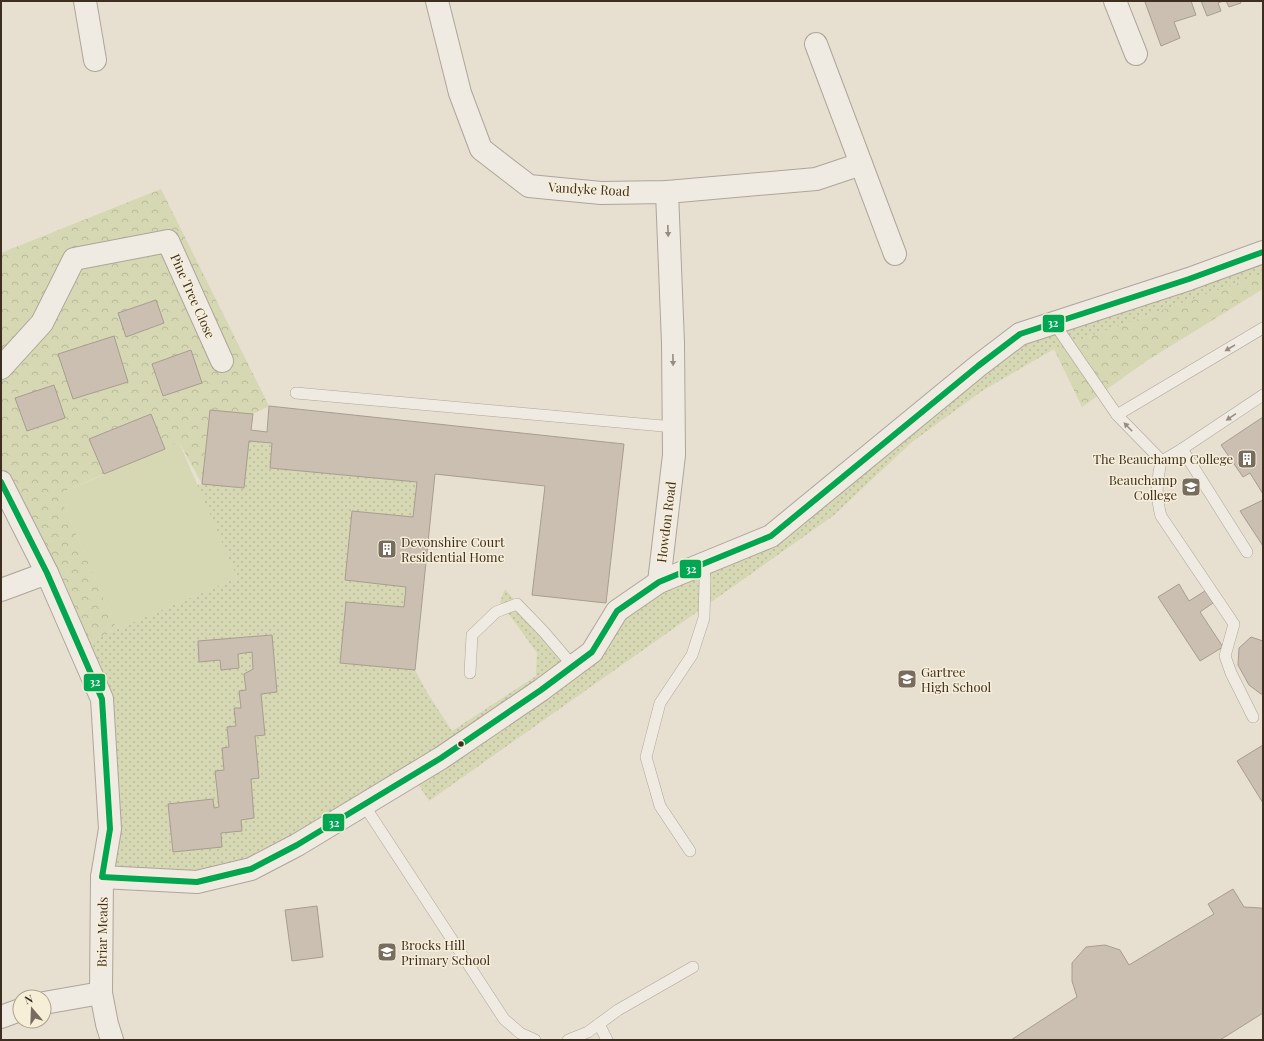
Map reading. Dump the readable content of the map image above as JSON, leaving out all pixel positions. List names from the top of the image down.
{
  "streets": {
    "street": [
      "Vandyke Road",
      "Pine Tree Close",
      "Howdon Road",
      "Briar Meads"
    ]
  },
  "crossings": [
    ["Vandyke Road", "Howdon Road"]
  ],
  "one_way": ["Howdon Road"],
  "places": {
    "building": ["The Beauchamp College", "Devonshire Court Residential Home"],
    "school or university": ["Beauchamp College", "Gartree High School", "Brocks Hill Primary School"]
  },
  "lines": ["transit line 32"],
  "north": "top"
}
